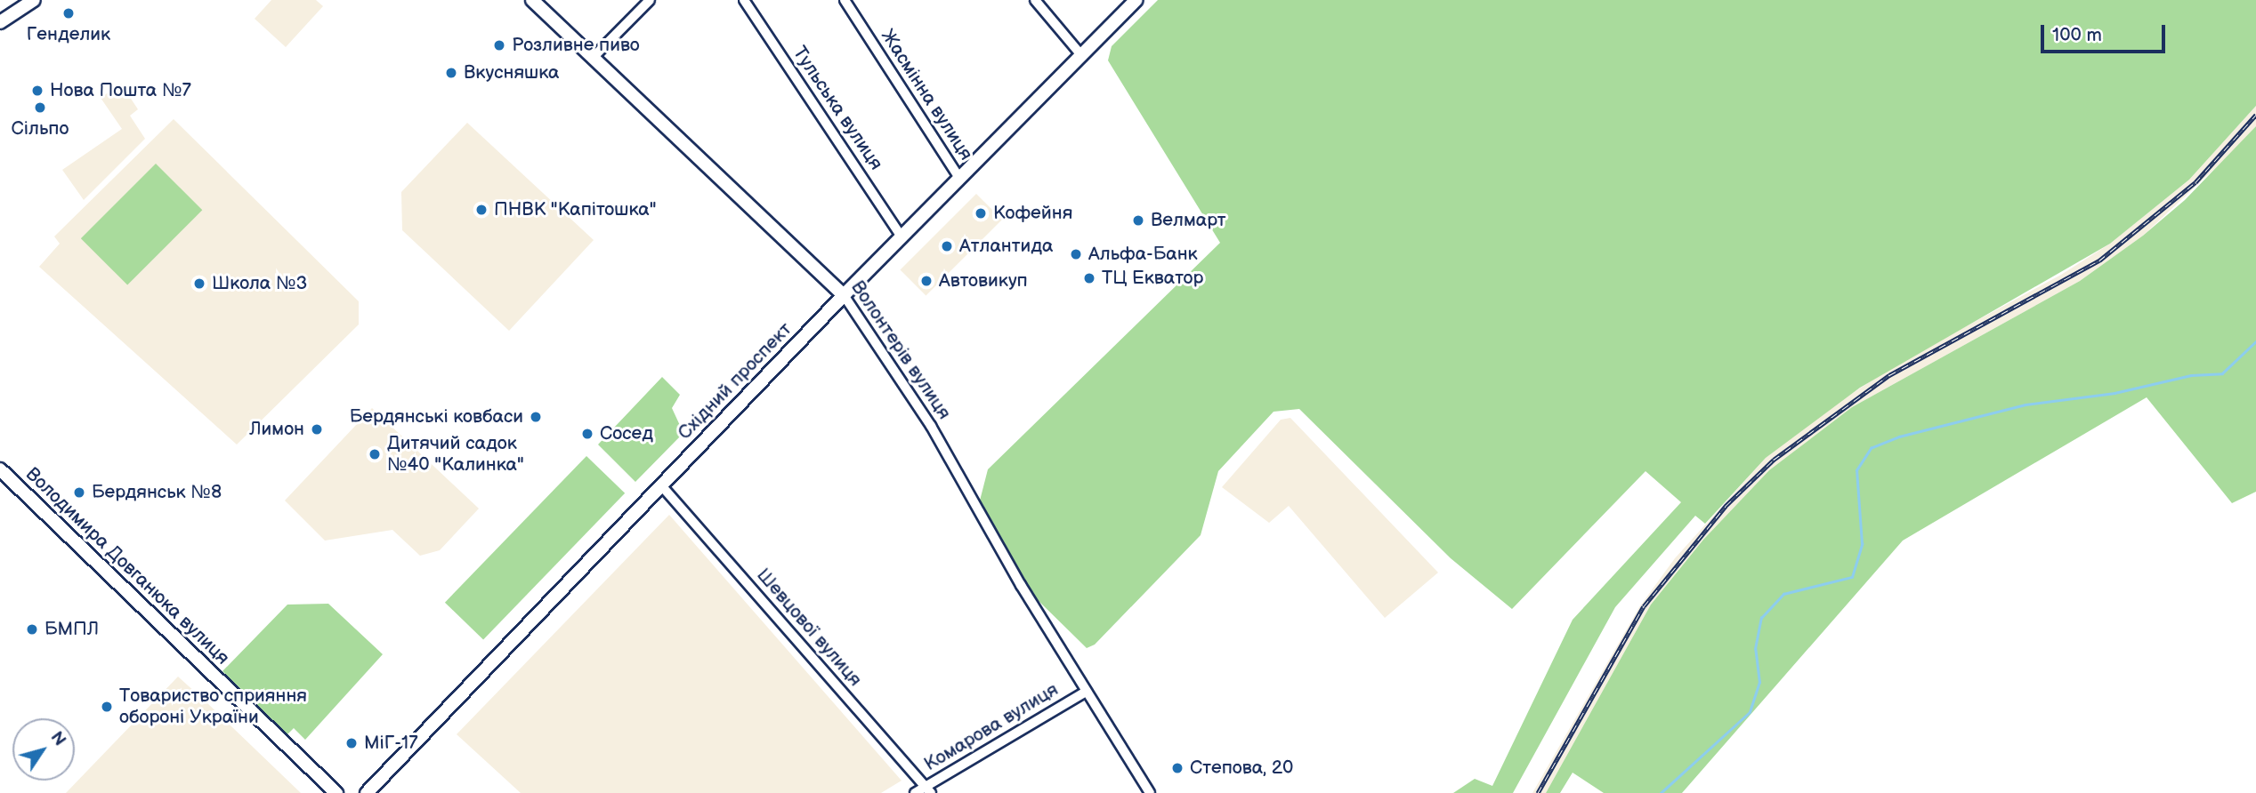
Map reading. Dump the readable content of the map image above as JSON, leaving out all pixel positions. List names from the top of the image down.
{
  "streets": {
    "main road": ["Волонтерів вулиця", "Східний проспект", "Володимира Довганюка вулиця"],
    "street": [
      "Жасмінна вулиця",
      "Тульська вулиця",
      "Шевцової вулиця",
      "Комарова вулиця"
    ]
  },
  "crossings": [
    ["Жасмінна вулиця", "Східний проспект"],
    ["Тульська вулиця", "Східний проспект"],
    ["Волонтерів вулиця", "Східний проспект"],
    ["Волонтерів вулиця", "Комарова вулиця"],
    ["Східний проспект", "Шевцової вулиця"],
    ["Шевцової вулиця", "Комарова вулиця"]
  ],
  "places": [
    "Генделик",
    "Розливне пиво",
    "Вкусняшка",
    "Нова Пошта №7",
    "Сільпо",
    "ПНВК \"Капітошка\"",
    "Кофейня",
    "Велмарт",
    "Атлантида",
    "Альфа-Банк",
    "ТЦ Екватор",
    "Автовикуп",
    "Школа №3",
    "Бердянські ковбаси",
    "Лимон",
    "Сосед",
    "Дитячий садок №40 \"Калинка\"",
    "Бердянськ №8",
    "БМПЛ",
    "Товариство сприяння обороні України",
    "МіГ-17",
    "Степова, 20"
  ],
  "scale_bar": "100 m",
  "north": "top right"
}
